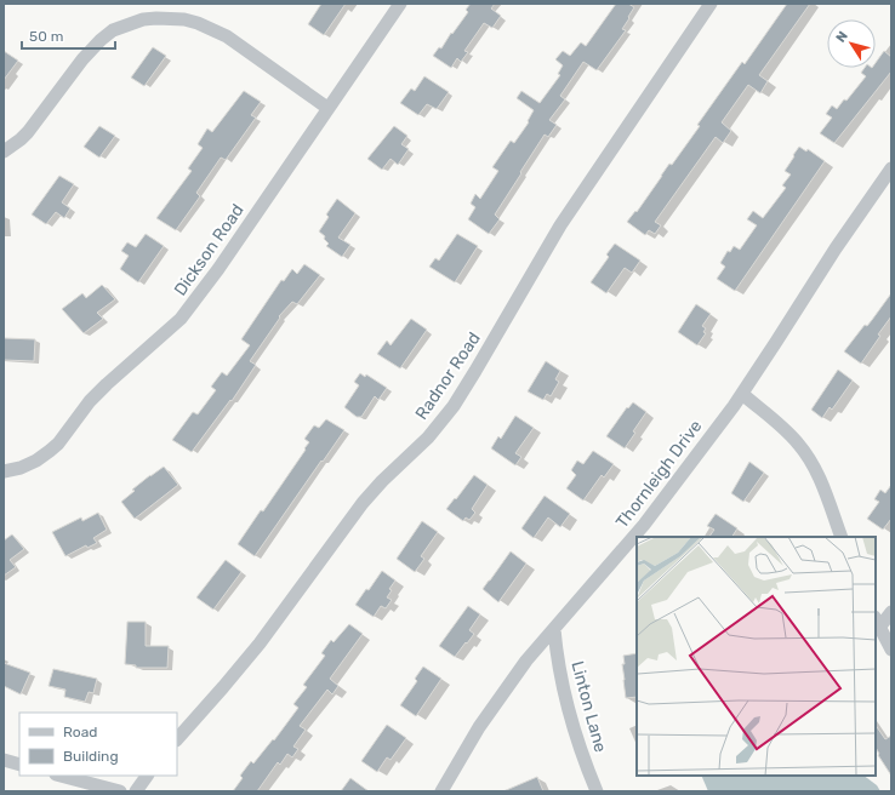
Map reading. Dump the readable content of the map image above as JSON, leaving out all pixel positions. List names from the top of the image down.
{
  "streets": {
    "street": [
      "Dickson Road",
      "Radnor Road",
      "Thornleigh Drive",
      "Linton Lane"
    ]
  },
  "crossings": [
    ["Thornleigh Drive", "Linton Lane"]
  ],
  "legend": ["Road", "Building"],
  "scale_bar": "50 m",
  "north": "top left"
}
